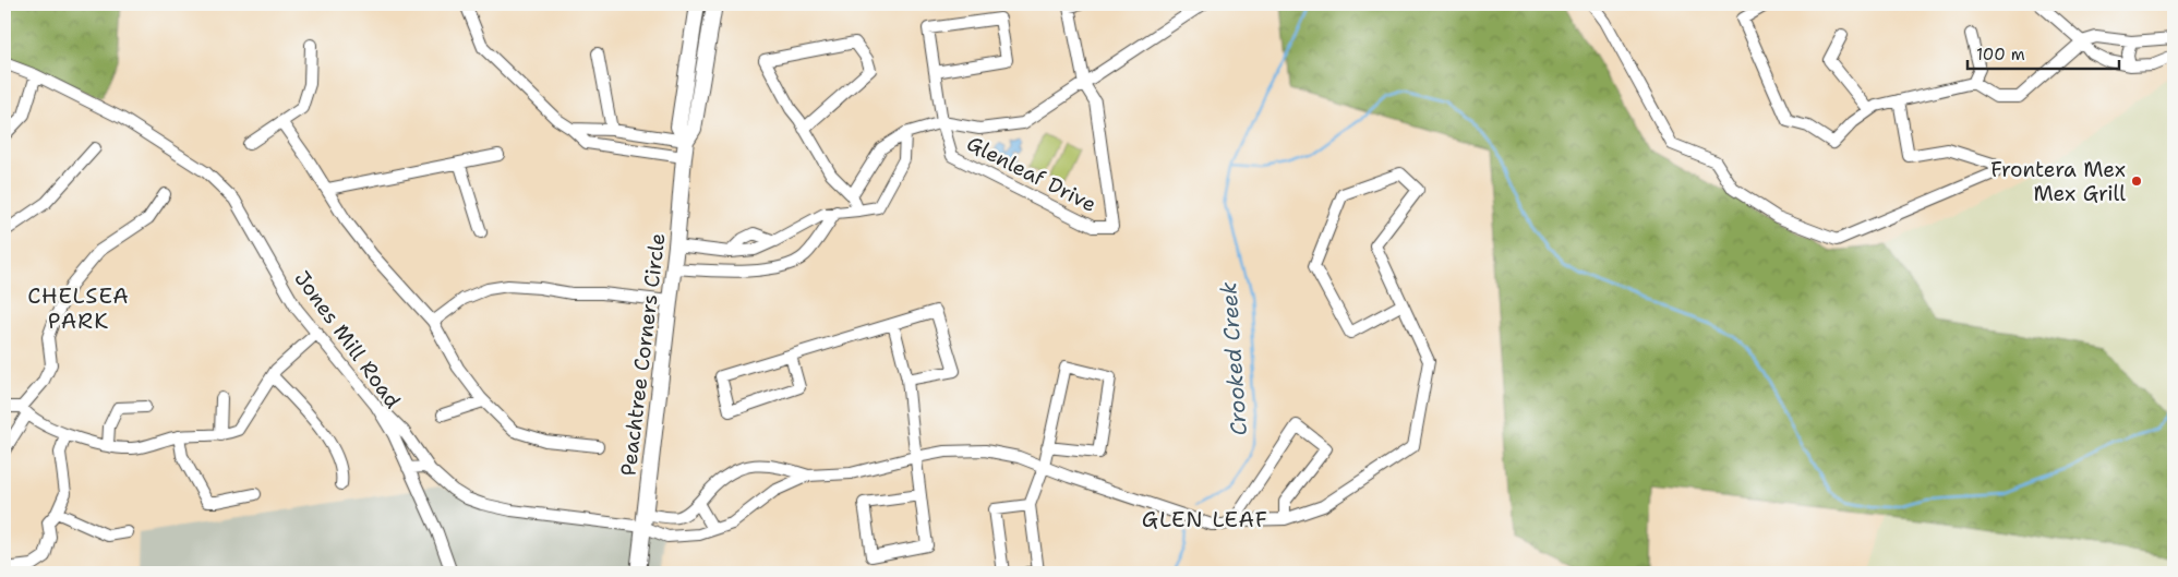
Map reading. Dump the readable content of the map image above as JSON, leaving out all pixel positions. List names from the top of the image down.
{
  "streets": {
    "street": ["Glenleaf Drive", "Jones Mill Road", "Peachtree Corners Circle"]
  },
  "districts": ["CHELSEA PARK", "GLEN LEAF"],
  "water": ["Crooked Creek"],
  "places": ["Frontera Mex Mex Grill"],
  "scale_bar": "100 m"
}
